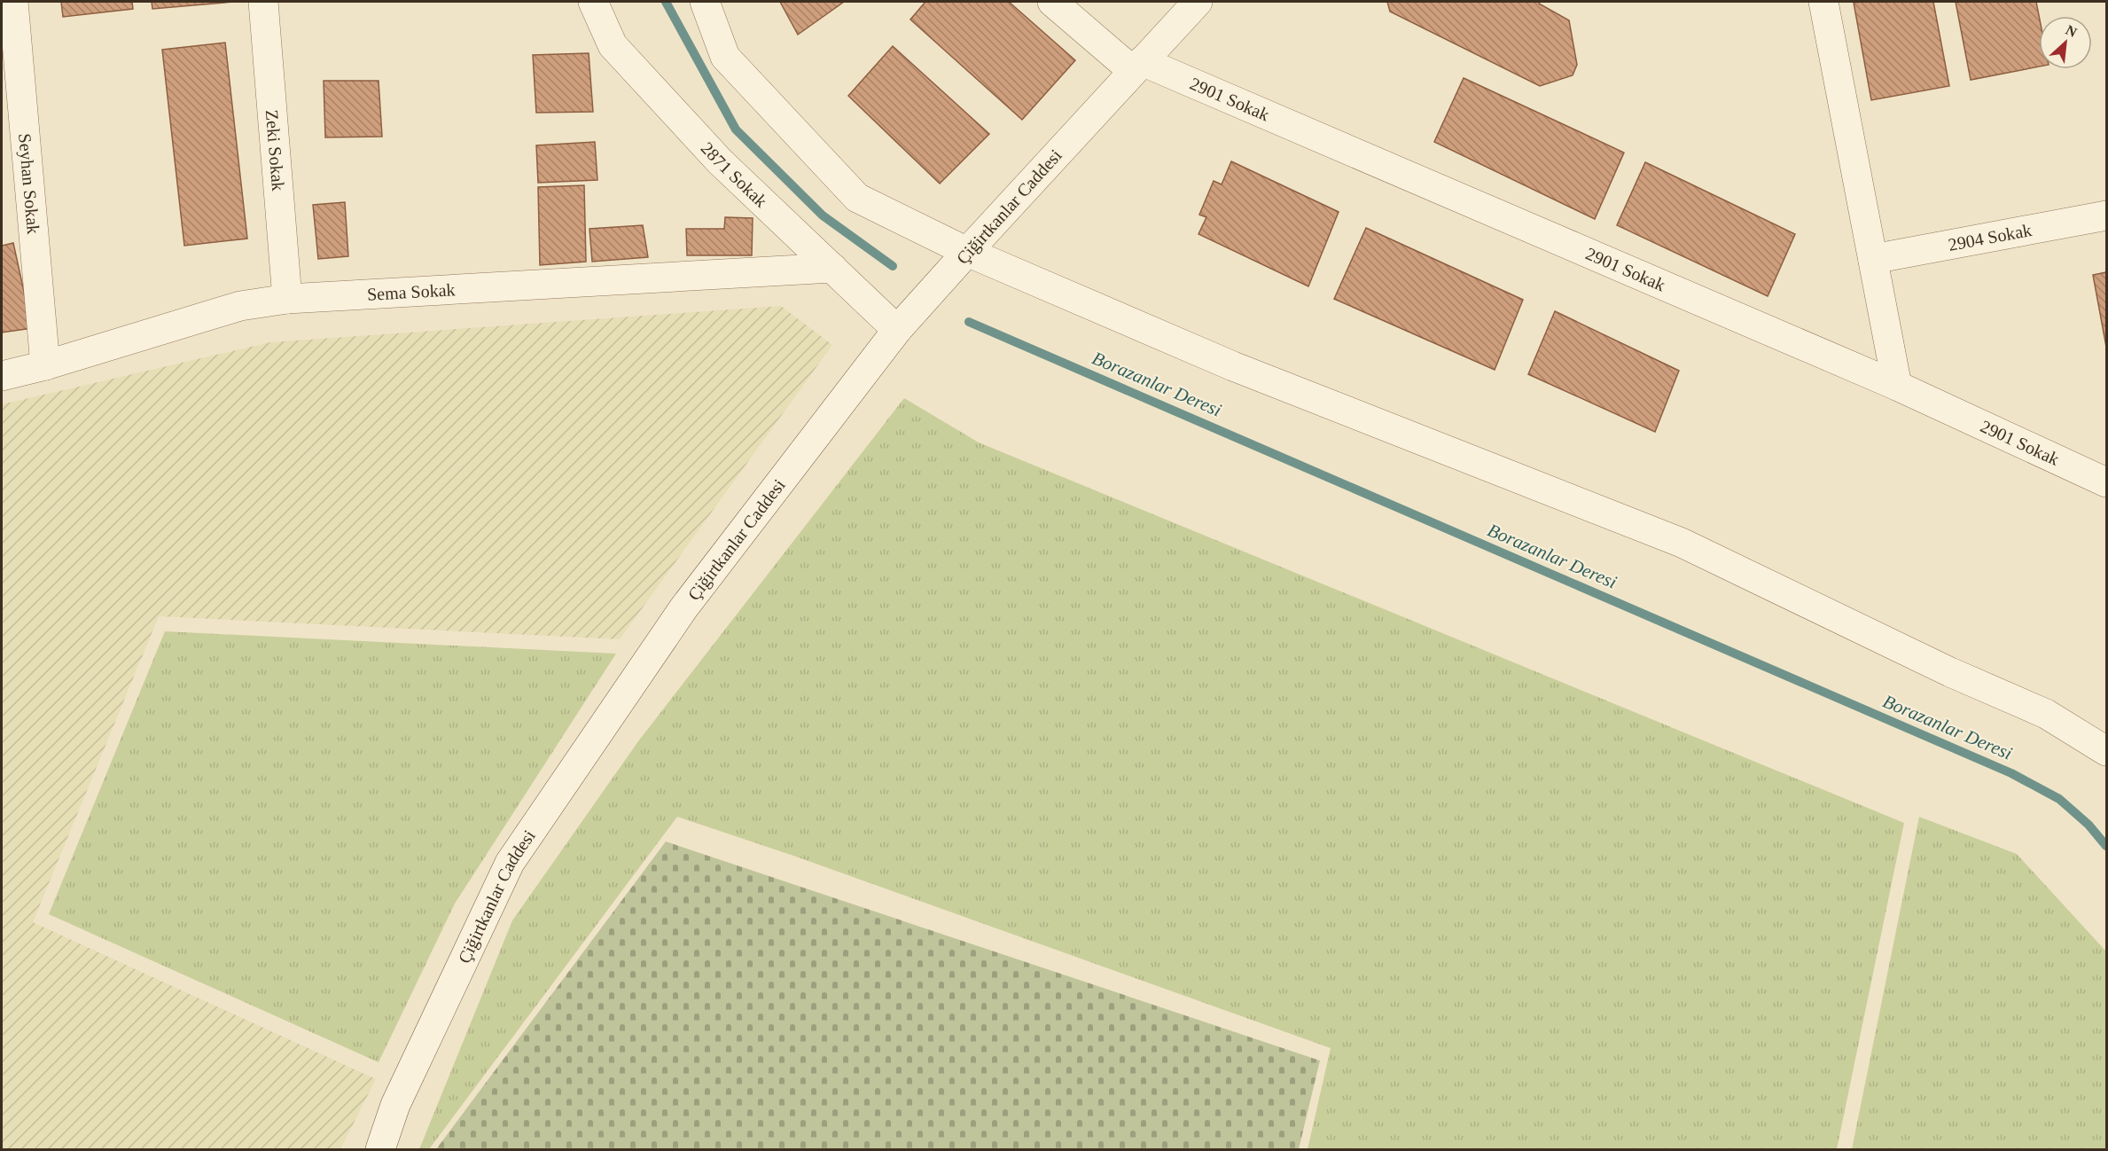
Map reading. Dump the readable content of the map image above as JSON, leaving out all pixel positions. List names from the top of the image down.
{
  "streets": {
    "street": [
      "2901 Sokak",
      "Zeki Sokak",
      "2871 Sokak",
      "Seyhan Sokak",
      "Çiğirtkanlar Caddesi",
      "2904 Sokak",
      "Sema Sokak"
    ]
  },
  "crossings": [
    ["2901 Sokak", "Çiğirtkanlar Caddesi"],
    ["Zeki Sokak", "Sema Sokak"],
    ["2871 Sokak", "Çiğirtkanlar Caddesi"],
    ["2871 Sokak", "Sema Sokak"],
    ["Seyhan Sokak", "Sema Sokak"]
  ],
  "water": ["Borazanlar Deresi"],
  "north": "top right"
}
